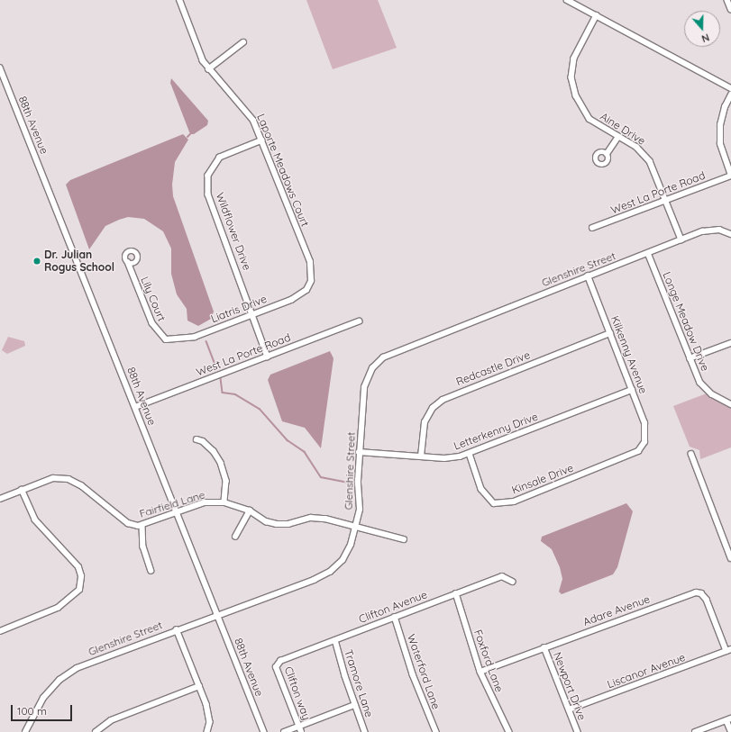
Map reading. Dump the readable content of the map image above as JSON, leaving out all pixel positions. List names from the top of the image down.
{
  "streets": {
    "street": [
      "88th Avenue",
      "Aine Drive",
      "Laporte Meadows Court",
      "West La Porte Road",
      "Wildflower Drive",
      "Glenshire Street",
      "Lily Court",
      "Liatris Drive",
      "Longe Meadow Drive",
      "Kilkenny Avenue",
      "Redcastle Drive",
      "Letterkenny Drive",
      "Kinsale Drive",
      "Fairfield Lane",
      "Clifton Avenue",
      "Adare Avenue",
      "Foxford Lane",
      "Liscanor Avenue",
      "Waterford Lane",
      "Tramore Lane",
      "Newport Drive",
      "Clifton way"
    ]
  },
  "crossings": [
    ["88th Avenue", "West La Porte Road"],
    ["88th Avenue", "Glenshire Street"],
    ["88th Avenue", "Fairfield Lane"],
    ["Aine Drive", "West La Porte Road"],
    ["Aine Drive", "Glenshire Street"],
    ["Laporte Meadows Court", "Wildflower Drive"],
    ["Laporte Meadows Court", "Liatris Drive"],
    ["West La Porte Road", "Wildflower Drive"],
    ["Wildflower Drive", "Liatris Drive"],
    ["Glenshire Street", "Longe Meadow Drive"],
    ["Glenshire Street", "Kilkenny Avenue"],
    ["Glenshire Street", "Letterkenny Drive"],
    ["Glenshire Street", "Fairfield Lane"],
    ["Lily Court", "Liatris Drive"],
    ["Kilkenny Avenue", "Redcastle Drive"],
    ["Kilkenny Avenue", "Letterkenny Drive"],
    ["Kilkenny Avenue", "Kinsale Drive"],
    ["Redcastle Drive", "Letterkenny Drive"],
    ["Letterkenny Drive", "Kinsale Drive"],
    ["Clifton Avenue", "Foxford Lane"],
    ["Clifton Avenue", "Waterford Lane"],
    ["Clifton Avenue", "Tramore Lane"],
    ["Clifton Avenue", "Clifton way"],
    ["Adare Avenue", "Foxford Lane"],
    ["Adare Avenue", "Liscanor Avenue"],
    ["Adare Avenue", "Newport Drive"],
    ["Liscanor Avenue", "Newport Drive"]
  ],
  "places": ["Dr. Julian Rogus School"],
  "scale_bar": "100 m",
  "north": "bottom"
}
